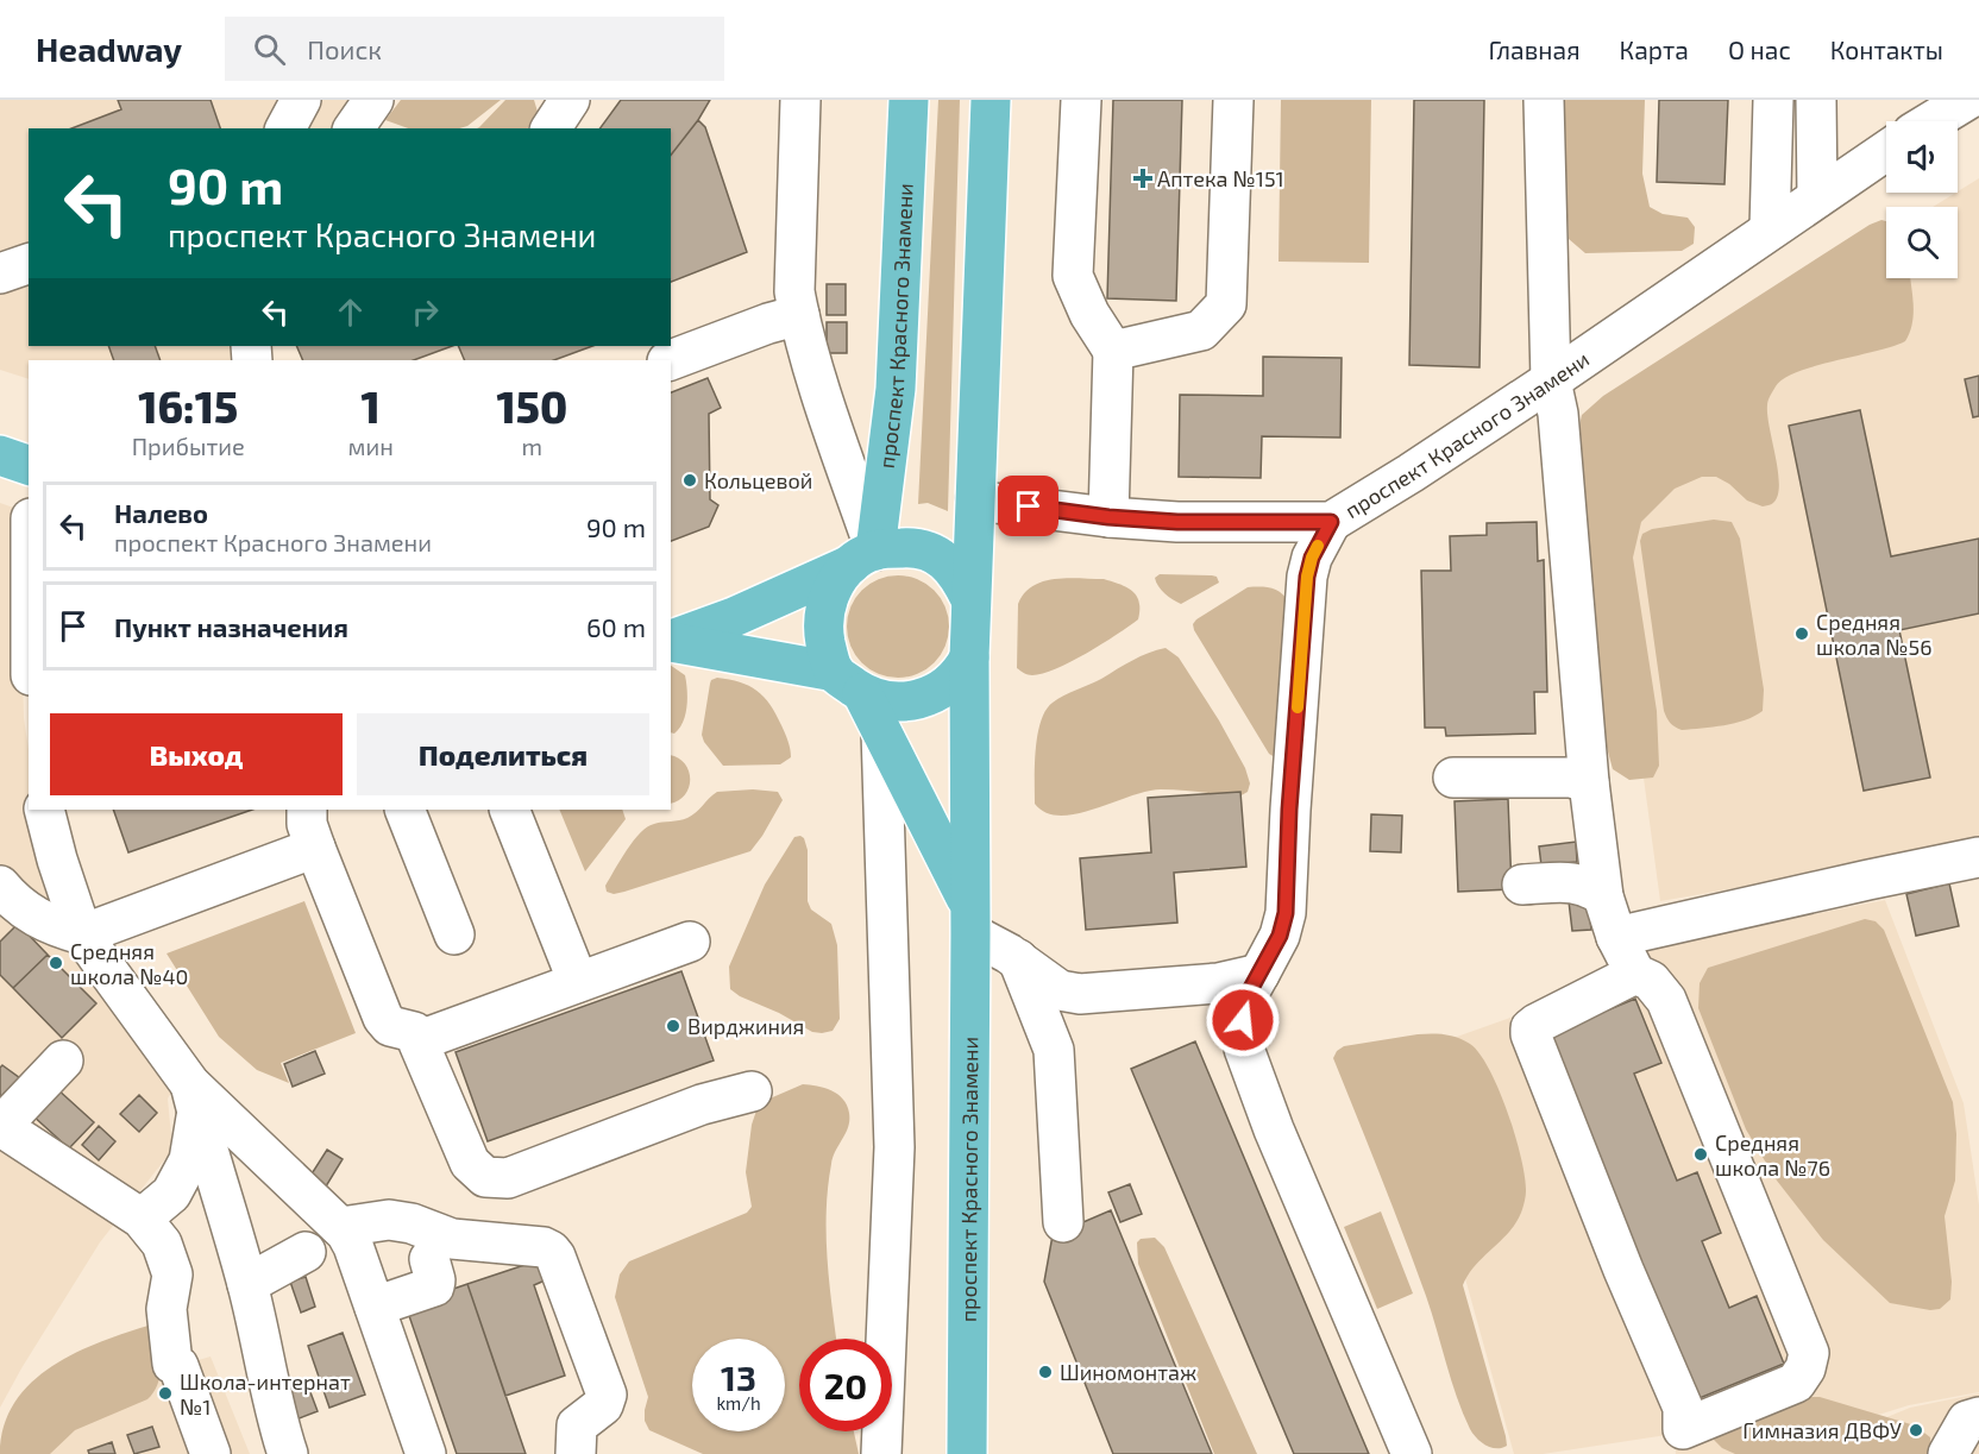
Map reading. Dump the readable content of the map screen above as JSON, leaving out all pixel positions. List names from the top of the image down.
{
  "streets": {
    "main road": ["проспект Красного Знамени"]
  },
  "places": {
    "health": ["Аптека №151"],
    "other": [
      "Кольцевой",
      "Средняя школа №56",
      "Средняя школа №40",
      "Вирджиния",
      "Средняя школа №76",
      "Шиномонтаж",
      "Школа-интернат №1",
      "Гимназия ДВФУ"
    ]
  },
  "page": {
    "header": "Headway",
    "search": "Поиск",
    "nav": [
      "Главная",
      "Карта",
      "О нас",
      "Контакты"
    ],
    "turn": ["90 m", "проспект Красного Знамени"],
    "eta": [
      "16:15",
      "Прибытие",
      "1",
      "мин",
      "150",
      "m"
    ],
    "list": [
      {
        "name": "Налево",
        "note": "проспект Красного Знамени",
        "value": "90 m"
      },
      {
        "name": "Пункт назначения",
        "value": "60 m"
      }
    ],
    "buttons": ["Выход", "Поделиться"],
    "speed": "13 km/h",
    "limit": "20"
  }
}
